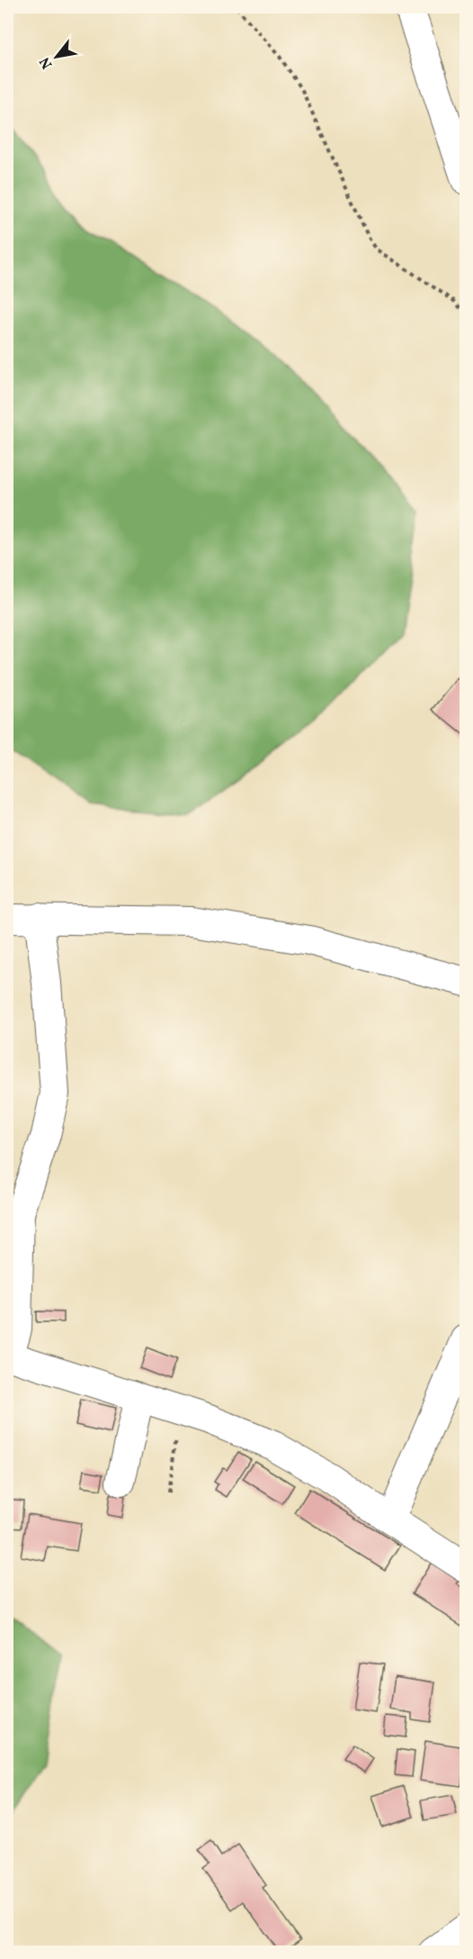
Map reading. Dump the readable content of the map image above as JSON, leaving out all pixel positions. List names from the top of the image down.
{
  "north": "bottom left"
}
